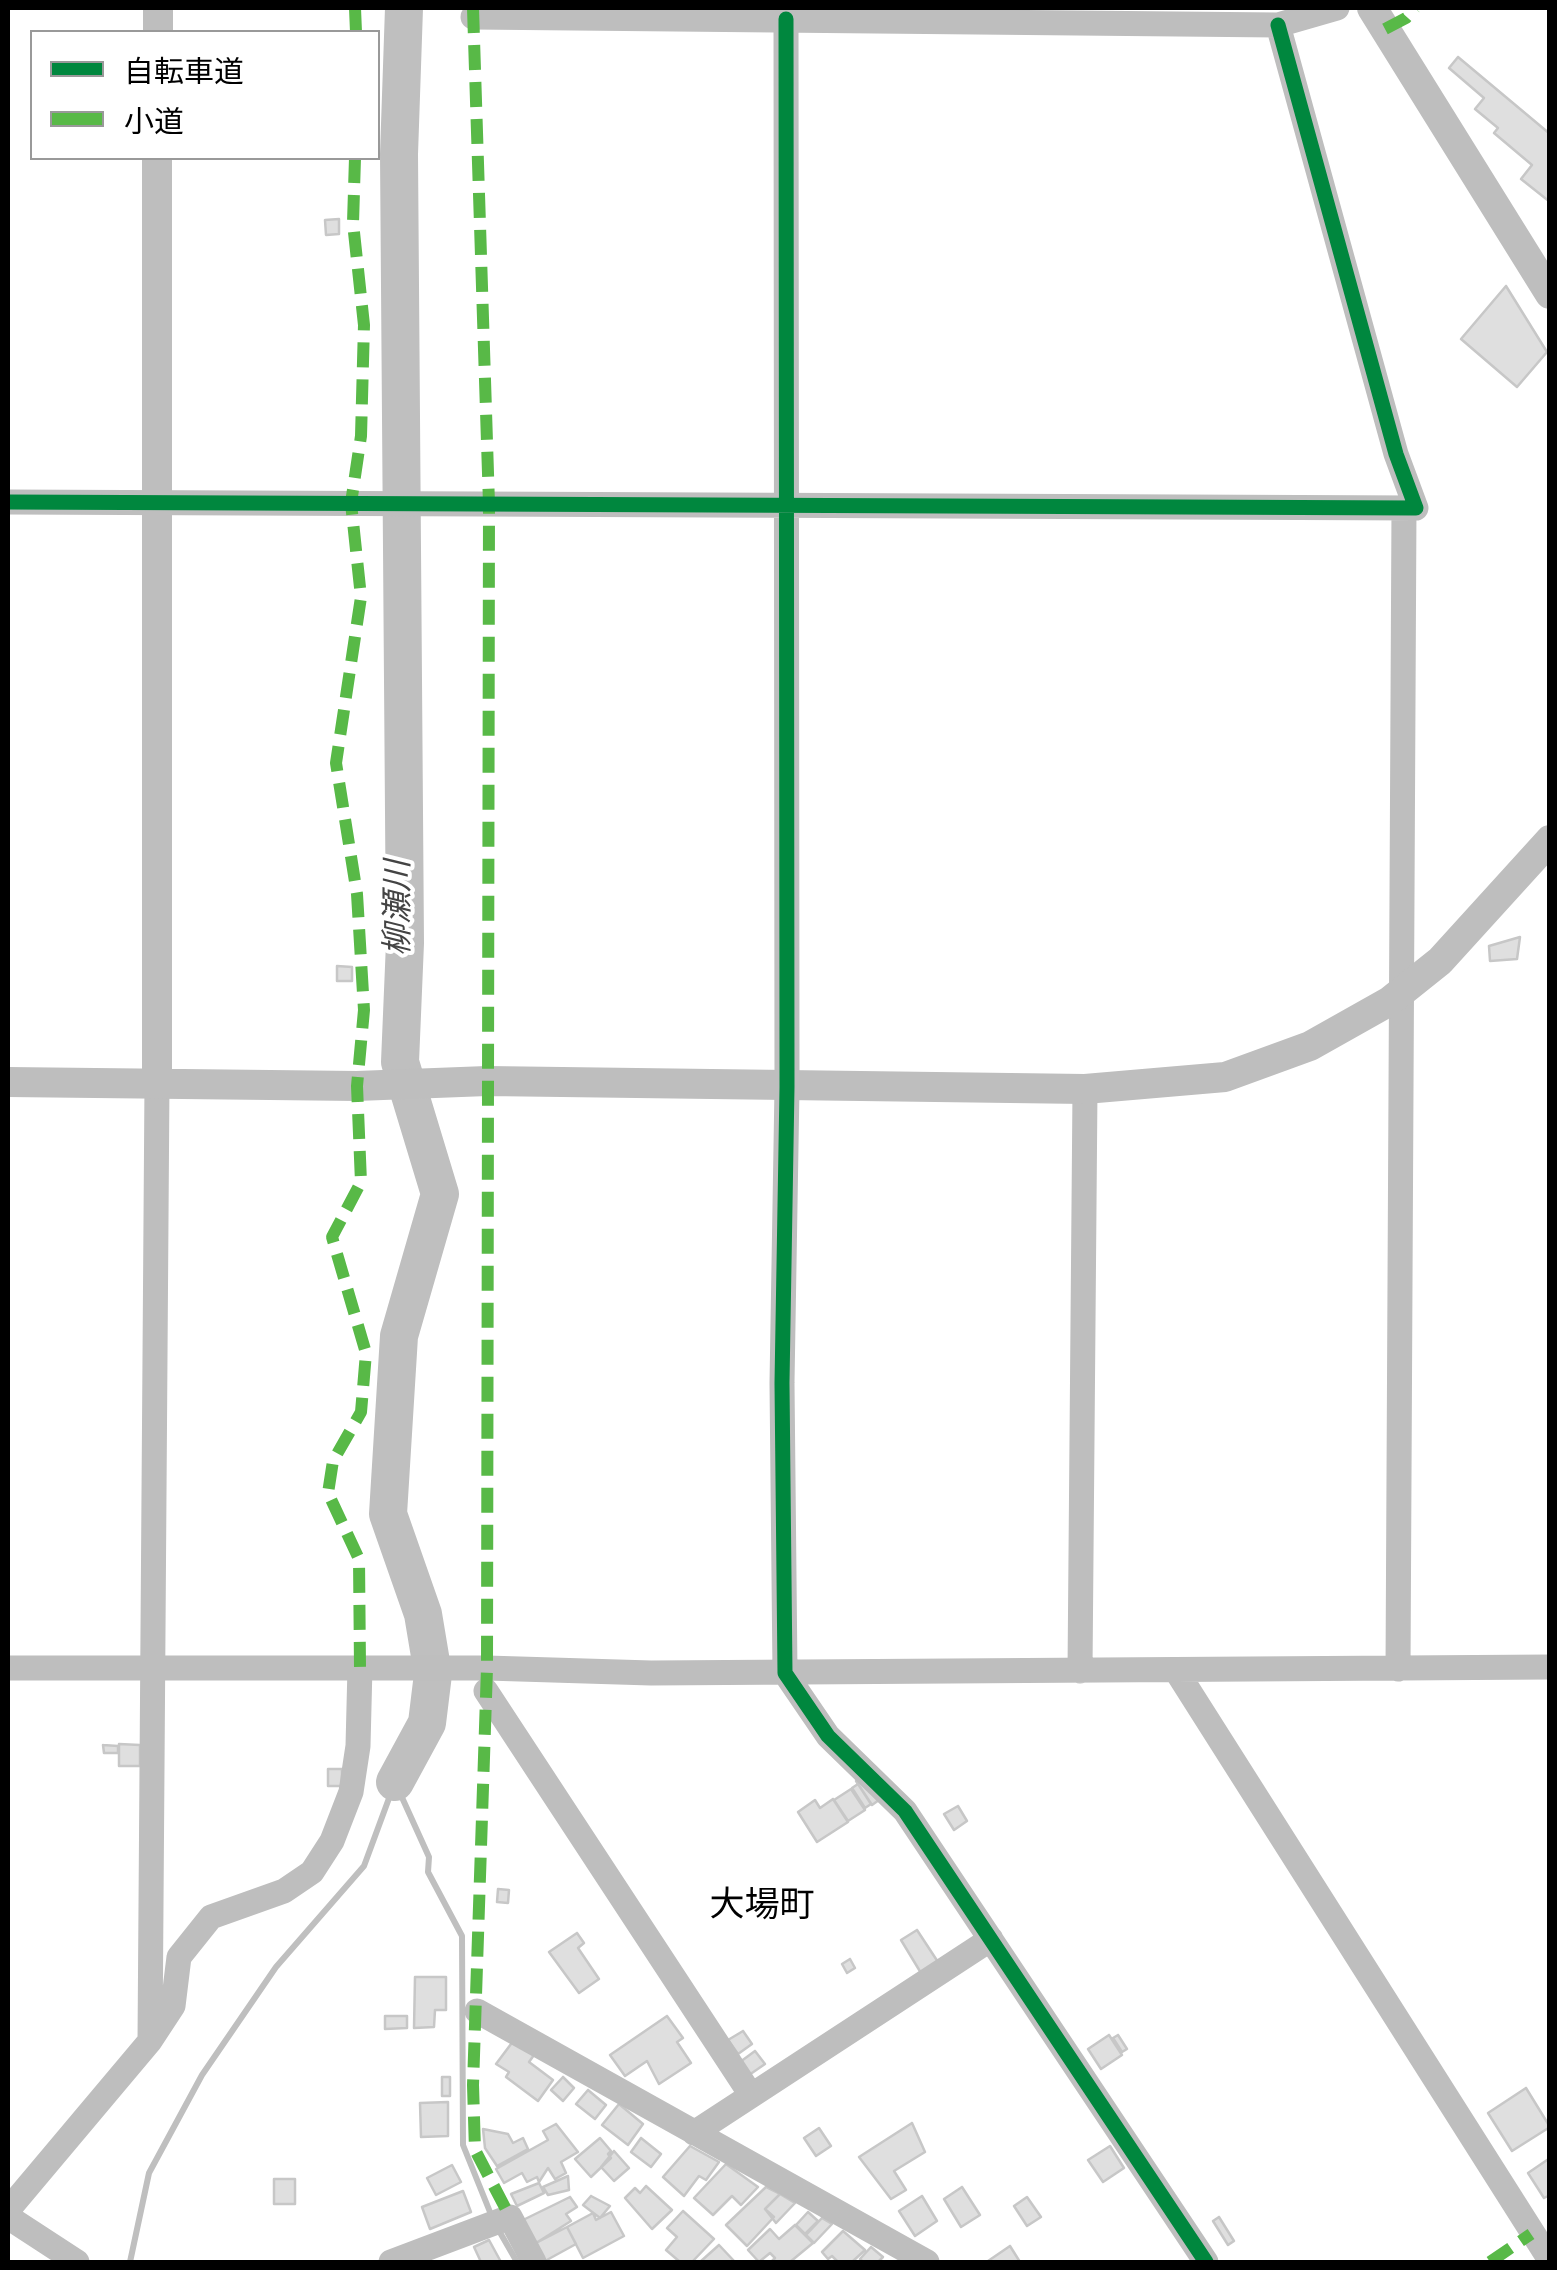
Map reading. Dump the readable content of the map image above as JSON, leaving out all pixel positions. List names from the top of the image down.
{
  "districts": ["大場町"],
  "water": ["柳瀬川"],
  "legend": ["自転車道", "小道"]
}
